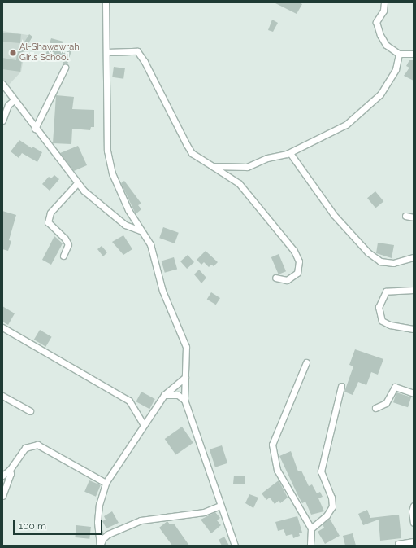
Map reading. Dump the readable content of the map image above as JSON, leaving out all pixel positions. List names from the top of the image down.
{
  "places": ["Al-Shawawrah Girls School"],
  "scale_bar": "100 m"
}
